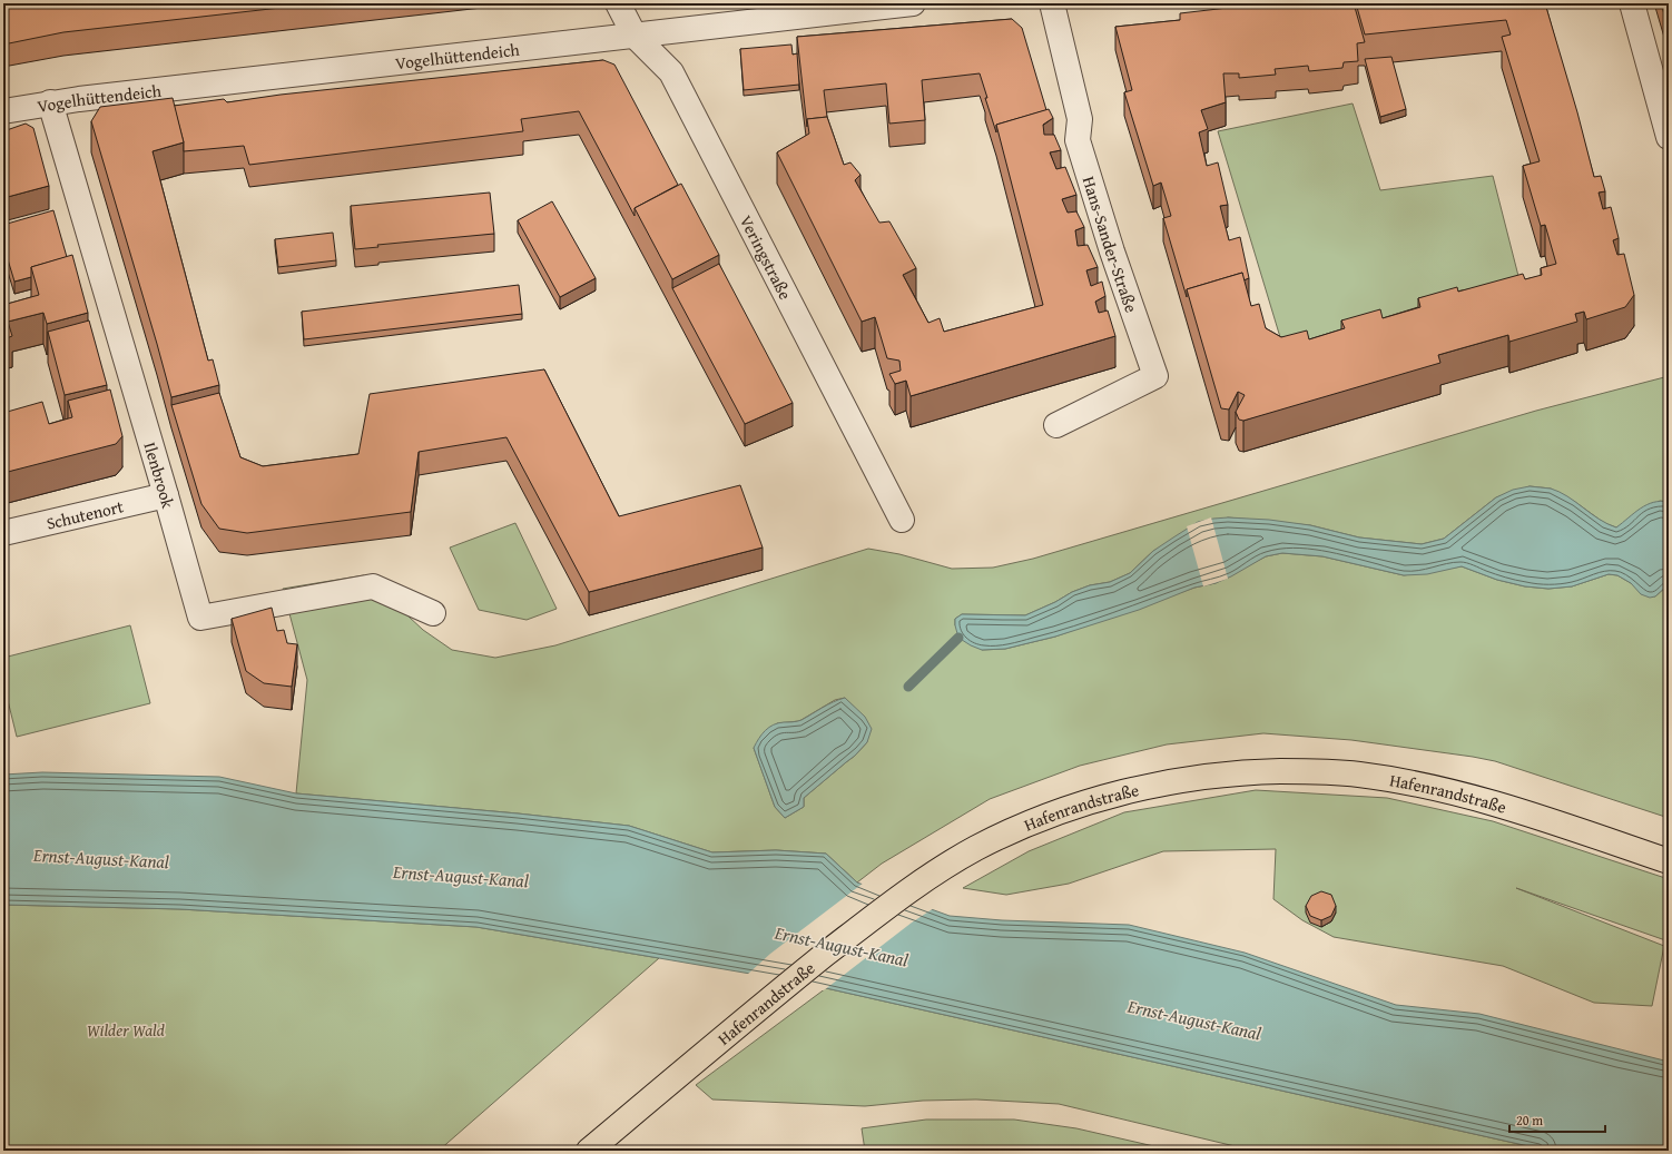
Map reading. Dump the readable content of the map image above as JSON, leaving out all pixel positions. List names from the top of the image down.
{
  "streets": {
    "main road": ["Hafenrandstraße"],
    "street": [
      "Vogelhüttendeich",
      "Hans-Sander-Straße",
      "Veringstraße",
      "Ilenbrook",
      "Schutenort"
    ]
  },
  "crossings": [
    ["Vogelhüttendeich", "Veringstraße"],
    ["Vogelhüttendeich", "Ilenbrook"],
    ["Ilenbrook", "Schutenort"]
  ],
  "water": ["Ernst-August-Kanal"],
  "parks": ["Wilder Wald"],
  "scale_bar": "20 m"
}
